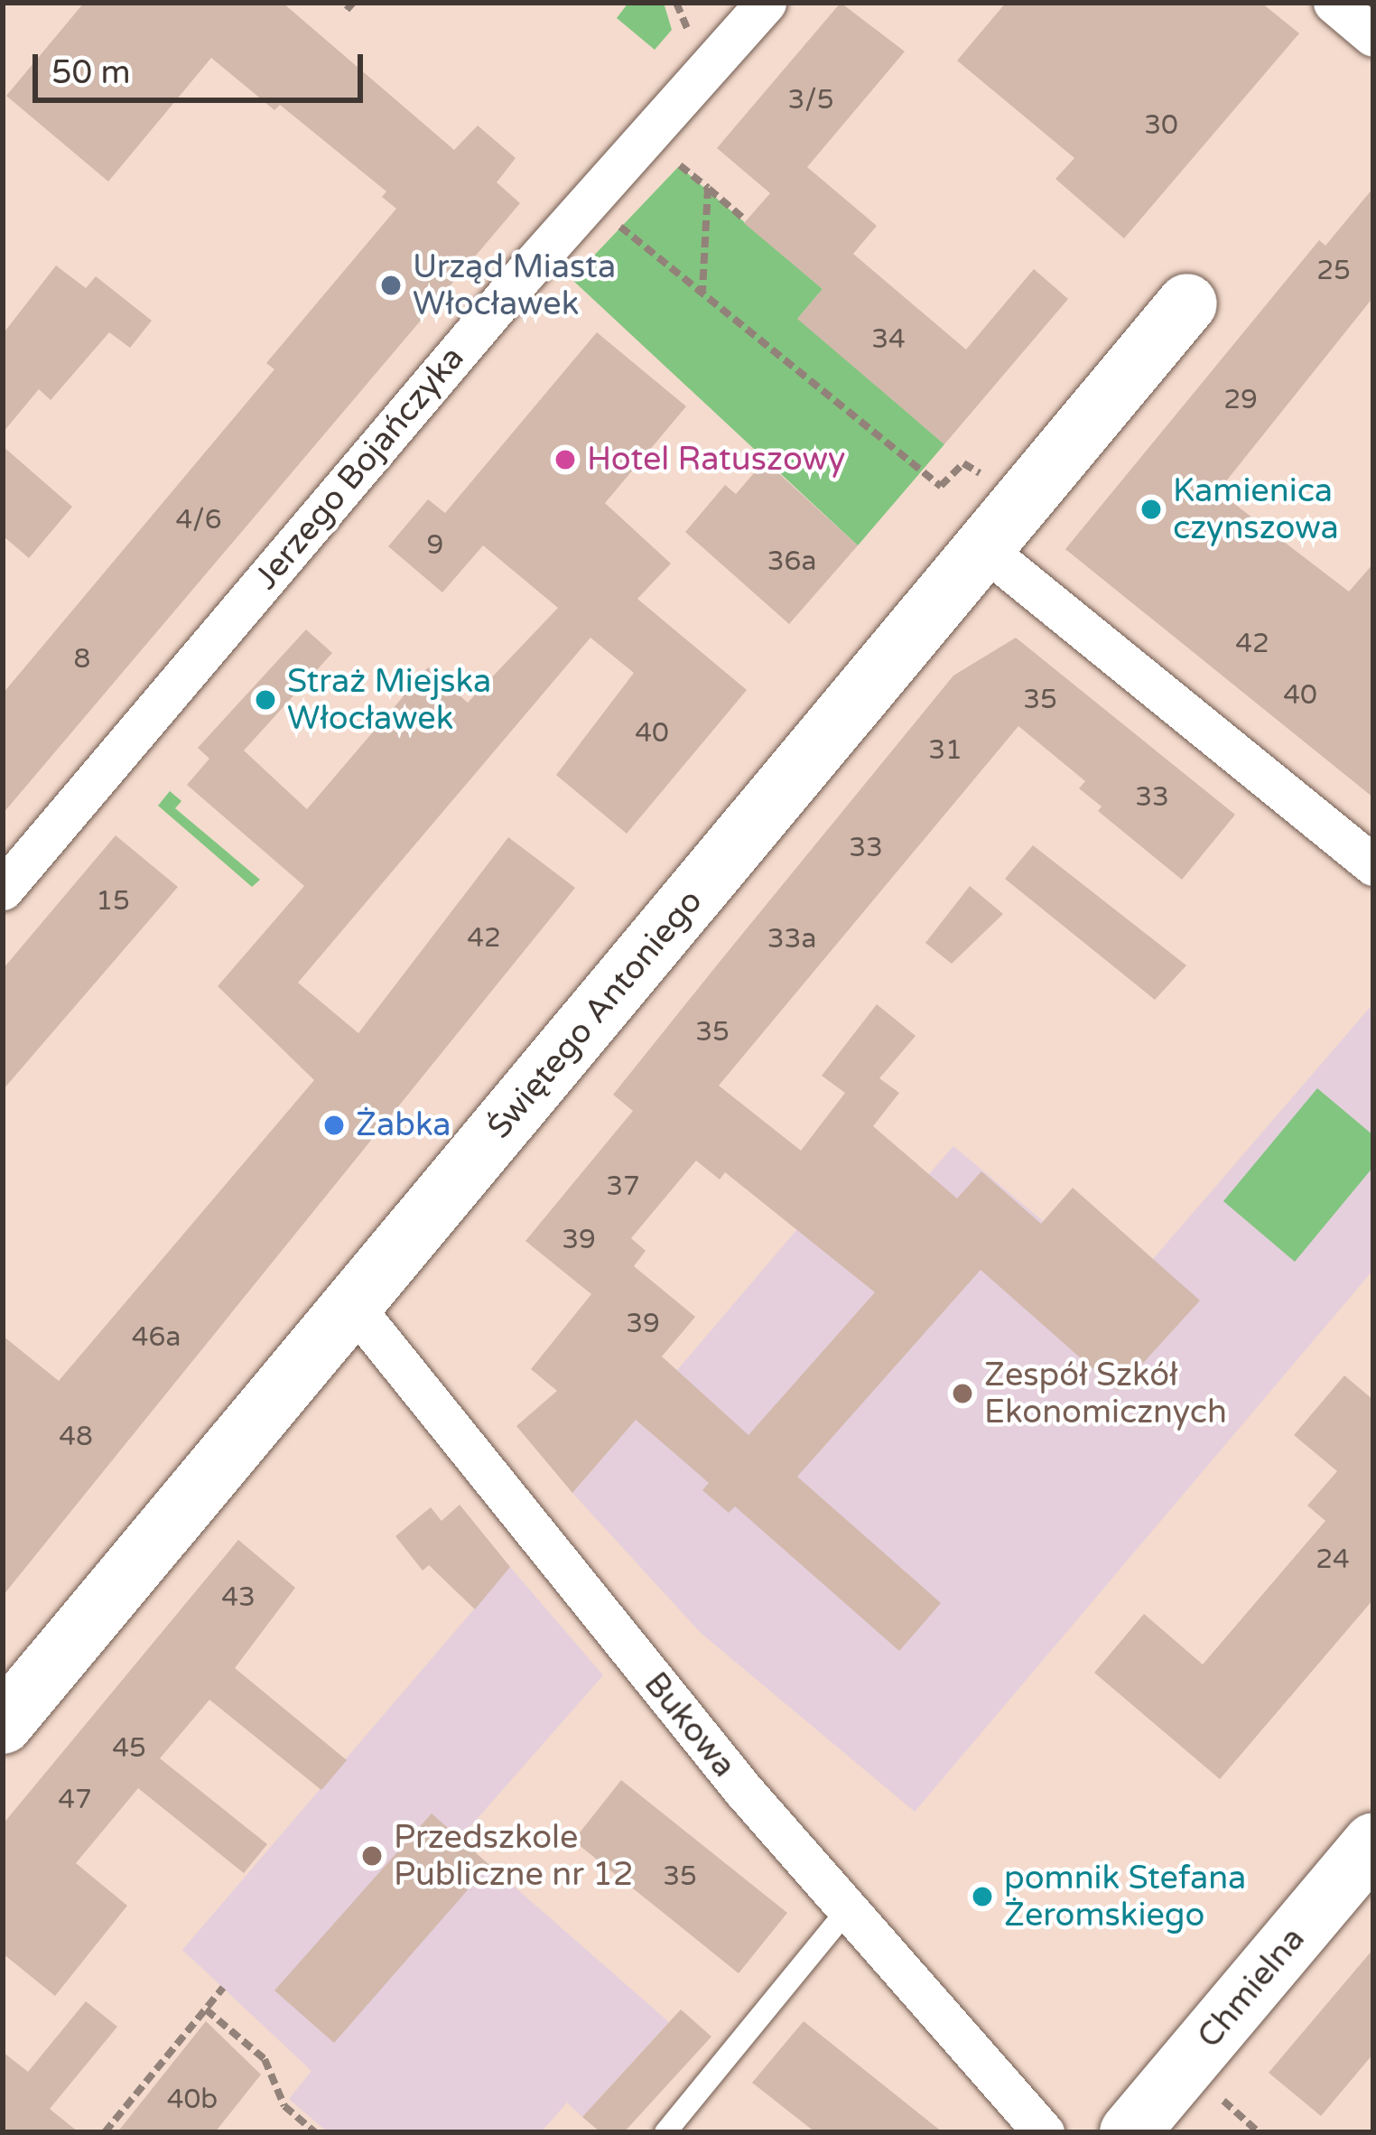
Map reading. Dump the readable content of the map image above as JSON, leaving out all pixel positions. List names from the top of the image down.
{
  "streets": {
    "street": [
      "Jerzego Bojańczyka",
      "Świętego Antoniego",
      "Bukowa",
      "Chmielna"
    ]
  },
  "crossings": [
    ["Świętego Antoniego", "Bukowa"]
  ],
  "places": [
    "Urząd Miasta Włocławek",
    "Hotel Ratuszowy",
    "Kamienica czynszowa",
    "Straż Miejska Włocławek",
    "Żabka",
    "Zespół Szkół Ekonomicznych",
    "Przedszkole Publiczne nr 12",
    "pomnik Stefana Żeromskiego"
  ],
  "house_numbers": [
    "3/5",
    "30",
    "25",
    "34",
    "29",
    "4/6",
    "9",
    "36a",
    "42",
    "8",
    "40",
    "35",
    "40",
    "31",
    "33",
    "33",
    "15",
    "42",
    "33a",
    "35",
    "37",
    "39",
    "39",
    "46a",
    "48",
    "24",
    "43",
    "45",
    "47",
    "35",
    "40b"
  ],
  "scale_bar": "50 m"
}
